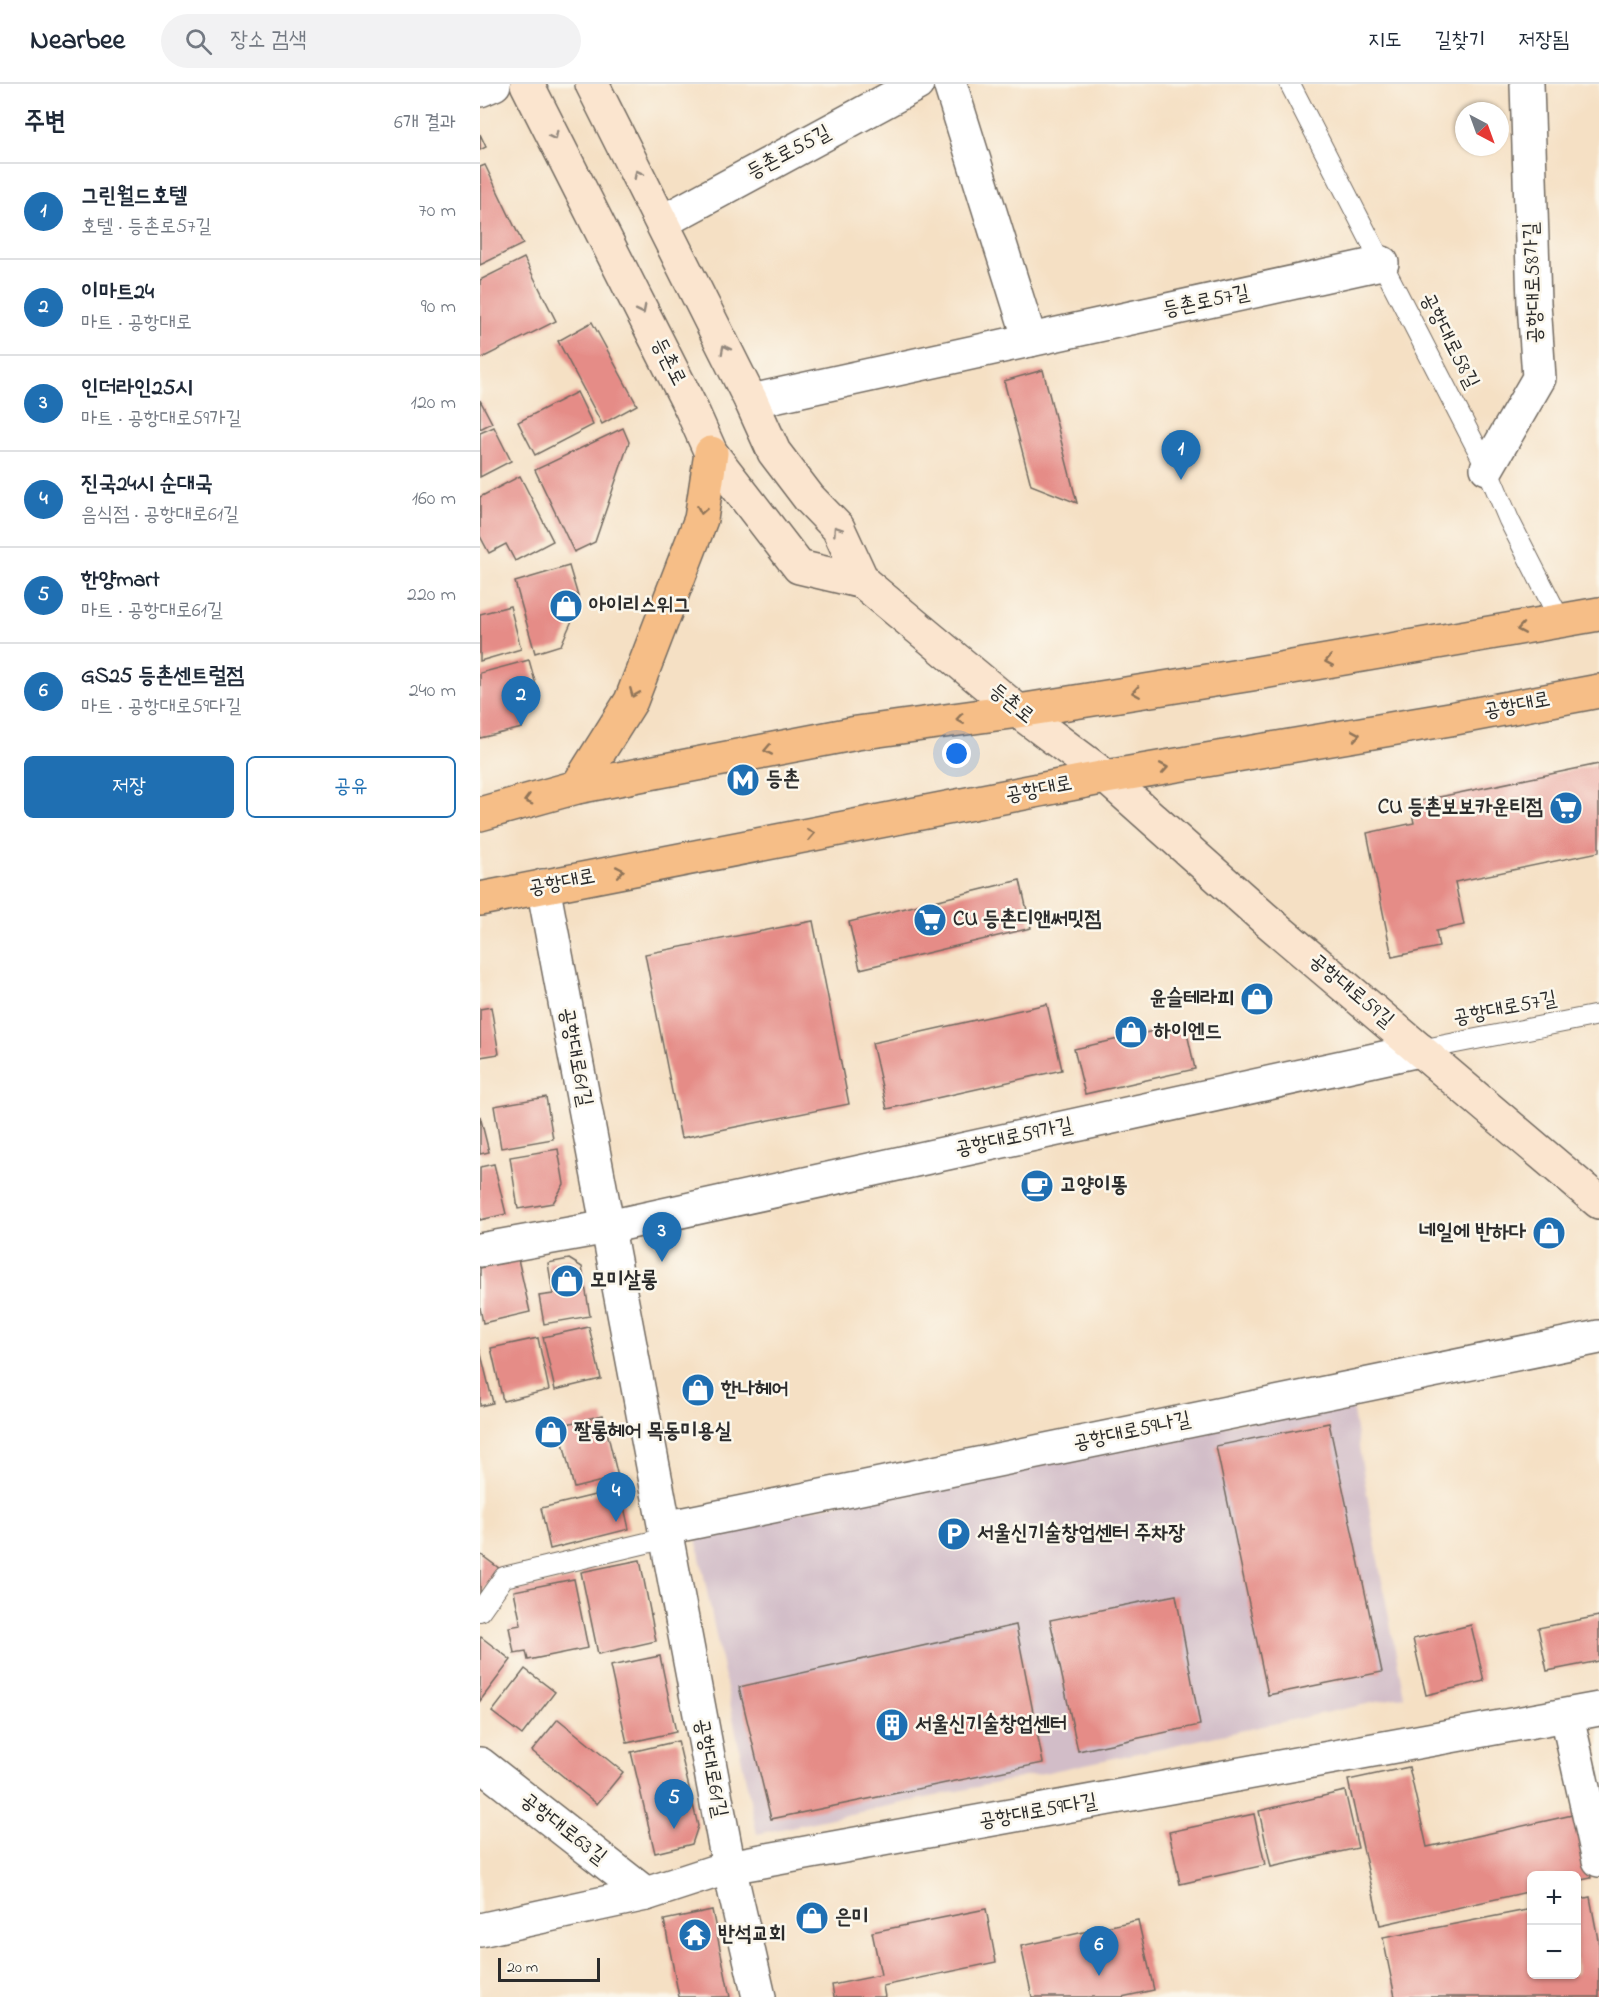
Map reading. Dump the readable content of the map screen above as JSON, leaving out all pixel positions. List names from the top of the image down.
{
  "streets": {
    "main road": ["등촌로", "공항대로", "공항대로59길"],
    "street": [
      "등촌로55길",
      "공항대로58가길",
      "등촌로57길",
      "공항대로61길",
      "공항대로59가길",
      "공항대로59나길",
      "공항대로59다길",
      "공항대로63길"
    ],
    "lane": ["공항대로58길", "공항대로57길"]
  },
  "crossings": [
    ["등촌로55길", "등촌로"],
    ["공항대로58가길", "공항대로58길"],
    ["등촌로57길", "공항대로58길"],
    ["등촌로57길", "등촌로"],
    ["등촌로", "공항대로"],
    ["등촌로", "공항대로59길"],
    ["공항대로", "공항대로59길"],
    ["공항대로", "공항대로61길"],
    ["공항대로59길", "공항대로57길"],
    ["공항대로59길", "공항대로59가길"],
    ["공항대로57길", "공항대로59가길"],
    ["공항대로61길", "공항대로59가길"],
    ["공항대로61길", "공항대로59나길"],
    ["공항대로61길", "공항대로59다길"],
    ["공항대로59다길", "공항대로63길"]
  ],
  "places": {
    "shop": [
      "아이리스위그",
      "윤슬테라피",
      "하이엔드",
      "네일에 반하다",
      "모미살롱",
      "한나헤어",
      "짤롱헤어 목동미용실",
      "은미"
    ],
    "metro station": ["등촌"],
    "supermarket": ["CU 등촌보보카운티점", "CU 등촌디앤써밋점"],
    "cafe": ["고양이똥"],
    "parking": ["서울신기술창업센터 주차장"],
    "building": ["서울신기술창업센터"],
    "temple": ["반석교회"]
  },
  "scale_bar": "20 m",
  "north": "bottom right",
  "page": {
    "header": "Nearbee",
    "search": "장소 검색",
    "nav": ["지도", "길찾기", "저장됨"],
    "heading": ["주변", "6개 결과"],
    "list": [
      {
        "mark": "1",
        "name": "그린월드호텔",
        "note": "호텔 · 등촌로57길",
        "value": "70 m"
      },
      {
        "mark": "2",
        "name": "이마트24",
        "note": "마트 · 공항대로",
        "value": "90 m"
      },
      {
        "mark": "3",
        "name": "인더라인25시",
        "note": "마트 · 공항대로59가길",
        "value": "120 m"
      },
      {
        "mark": "4",
        "name": "진국24시 순대국",
        "note": "음식점 · 공항대로61길",
        "value": "160 m"
      },
      {
        "mark": "5",
        "name": "한양mart",
        "note": "마트 · 공항대로61길",
        "value": "220 m"
      },
      {
        "mark": "6",
        "name": "GS25 등촌센트럴점",
        "note": "마트 · 공항대로59다길",
        "value": "240 m"
      }
    ],
    "pins": [
      "1",
      "2",
      "3",
      "4",
      "5",
      "6"
    ],
    "buttons": ["저장", "공유"],
    "map_buttons": ["+", "−"],
    "scale": "20 m"
  }
}
